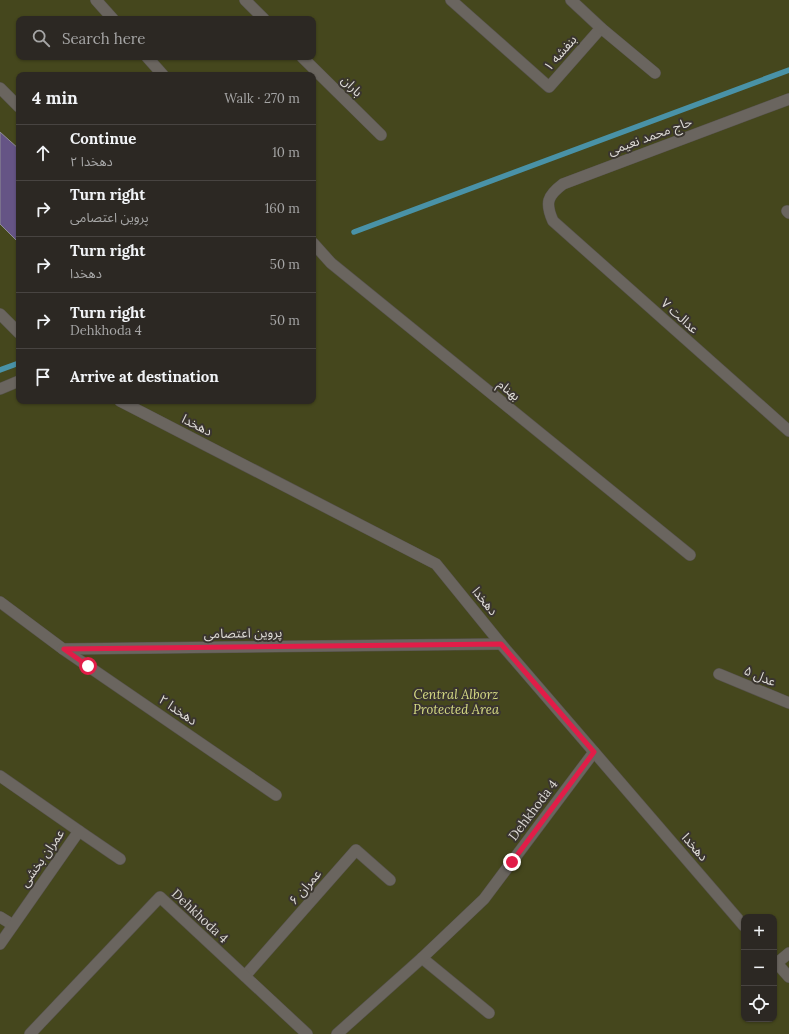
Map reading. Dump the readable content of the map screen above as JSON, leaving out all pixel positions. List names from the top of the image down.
{
  "streets": {
    "street": [
      "بنفشه ۱",
      "باران",
      "حاج محمد نعیمی",
      "۷ عدالت",
      "بهنام",
      "دهخدا",
      "پروین اعتصامی",
      "عدل ۵",
      "دهخدا ۲",
      "Dehkhoda 4",
      "عمران بخشی",
      "عمران ۶"
    ]
  },
  "crossings": [
    ["حاج محمد نعیمی", "۷ عدالت"],
    ["دهخدا", "پروین اعتصامی"],
    ["دهخدا", "Dehkhoda 4"],
    ["پروین اعتصامی", "دهخدا ۲"],
    ["Dehkhoda 4", "عمران ۶"]
  ],
  "parks": ["Central Alborz Protected Area"],
  "page": {
    "search": "Search here",
    "heading": ["4 min", "Walk · 270 m"],
    "list": [
      ["Continue", "دهخدا ۲", "10 m"],
      ["Turn right", "پروین اعتصامی", "160 m"],
      ["Turn right", "دهخدا", "50 m"],
      ["Turn right", "Dehkhoda 4", "50 m"],
      "Arrive at destination"
    ],
    "map_buttons": ["+", "−"]
  }
}
